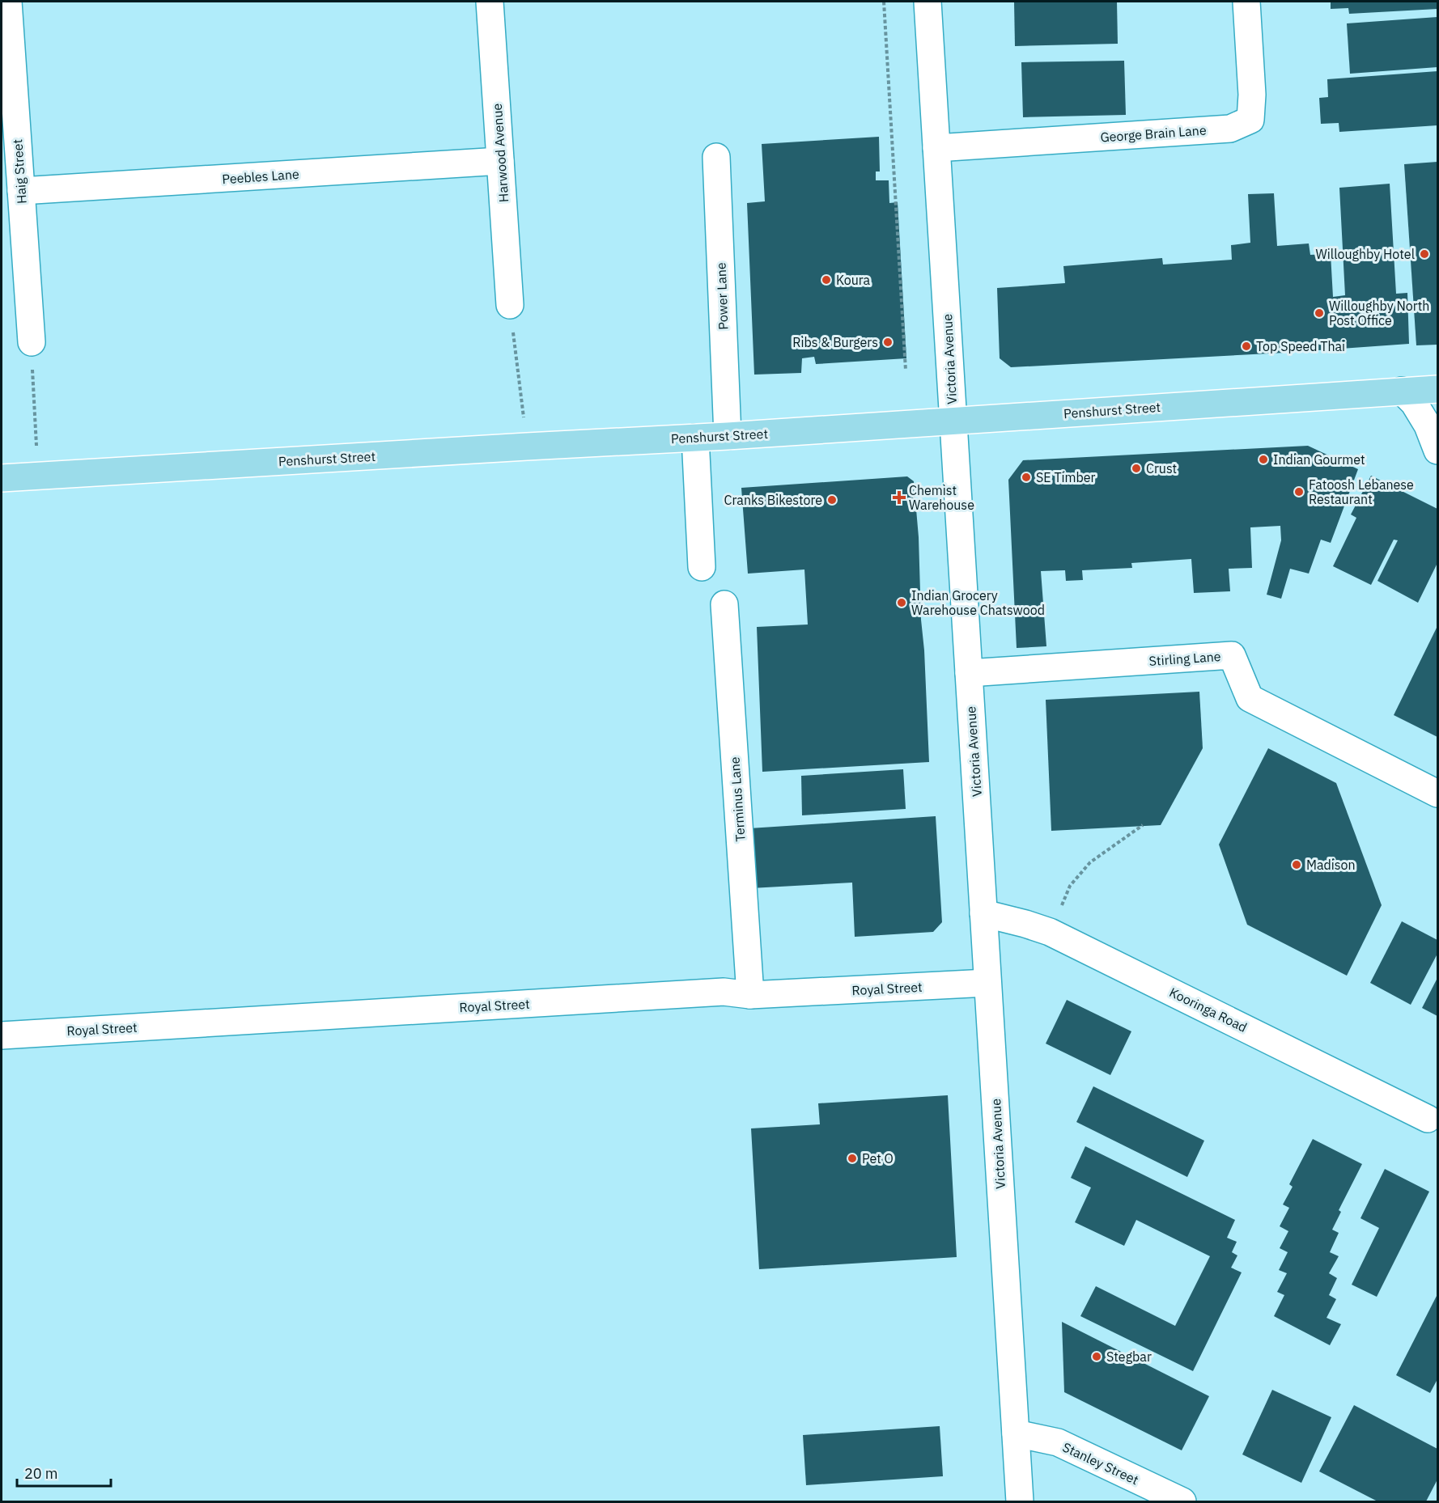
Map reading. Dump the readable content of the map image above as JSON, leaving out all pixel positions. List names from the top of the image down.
{
  "streets": {
    "main road": ["Penshurst Street"],
    "street": [
      "George Brain Lane",
      "Harwood Avenue",
      "Haig Street",
      "Peebles Lane",
      "Power Lane",
      "Victoria Avenue",
      "Stirling Lane",
      "Terminus Lane",
      "Royal Street",
      "Kooringa Road",
      "Stanley Street"
    ]
  },
  "crossings": [
    ["George Brain Lane", "Victoria Avenue"],
    ["Harwood Avenue", "Peebles Lane"],
    ["Haig Street", "Peebles Lane"],
    ["Power Lane", "Penshurst Street"],
    ["Victoria Avenue", "Penshurst Street"],
    ["Victoria Avenue", "Stirling Lane"],
    ["Victoria Avenue", "Royal Street"],
    ["Victoria Avenue", "Kooringa Road"],
    ["Victoria Avenue", "Stanley Street"],
    ["Terminus Lane", "Royal Street"]
  ],
  "places": {
    "other": [
      "Willoughby Hotel",
      "Koura",
      "Willoughby North Post Office",
      "Ribs & Burgers",
      "Top Speed Thai",
      "Indian Gourmet",
      "Crust",
      "SE Timber",
      "Fatoosh Lebanese Restaurant",
      "Cranks Bikestore",
      "Indian Grocery Warehouse Chatswood",
      "Madison",
      "Pet O",
      "Stegbar"
    ],
    "health": ["Chemist Warehouse"]
  },
  "scale_bar": "20 m"
}
